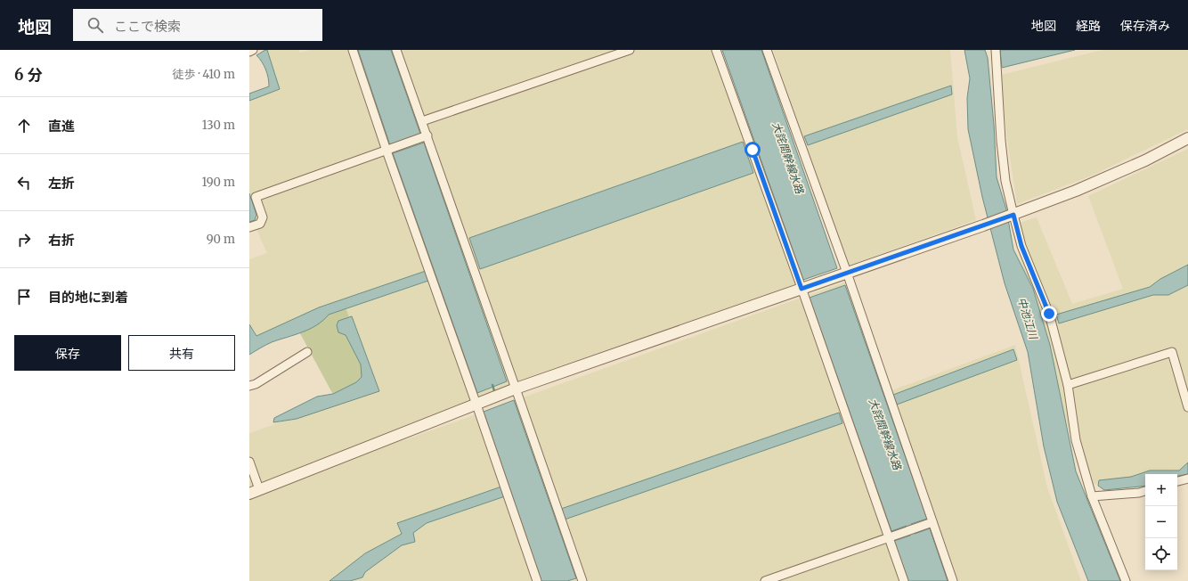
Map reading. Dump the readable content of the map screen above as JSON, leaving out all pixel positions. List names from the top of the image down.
{
  "water": ["大詫間幹線水路", "中池江川"],
  "page": {
    "header": "地図",
    "search": "ここで検索",
    "nav": ["地図", "経路", "保存済み"],
    "heading": ["6 分", "徒歩 · 410 m"],
    "list": [
      ["直進", "130 m"],
      ["左折", "190 m"],
      ["右折", "90 m"],
      "目的地に到着"
    ],
    "buttons": ["保存", "共有"],
    "map_buttons": ["+", "−"]
  }
}
